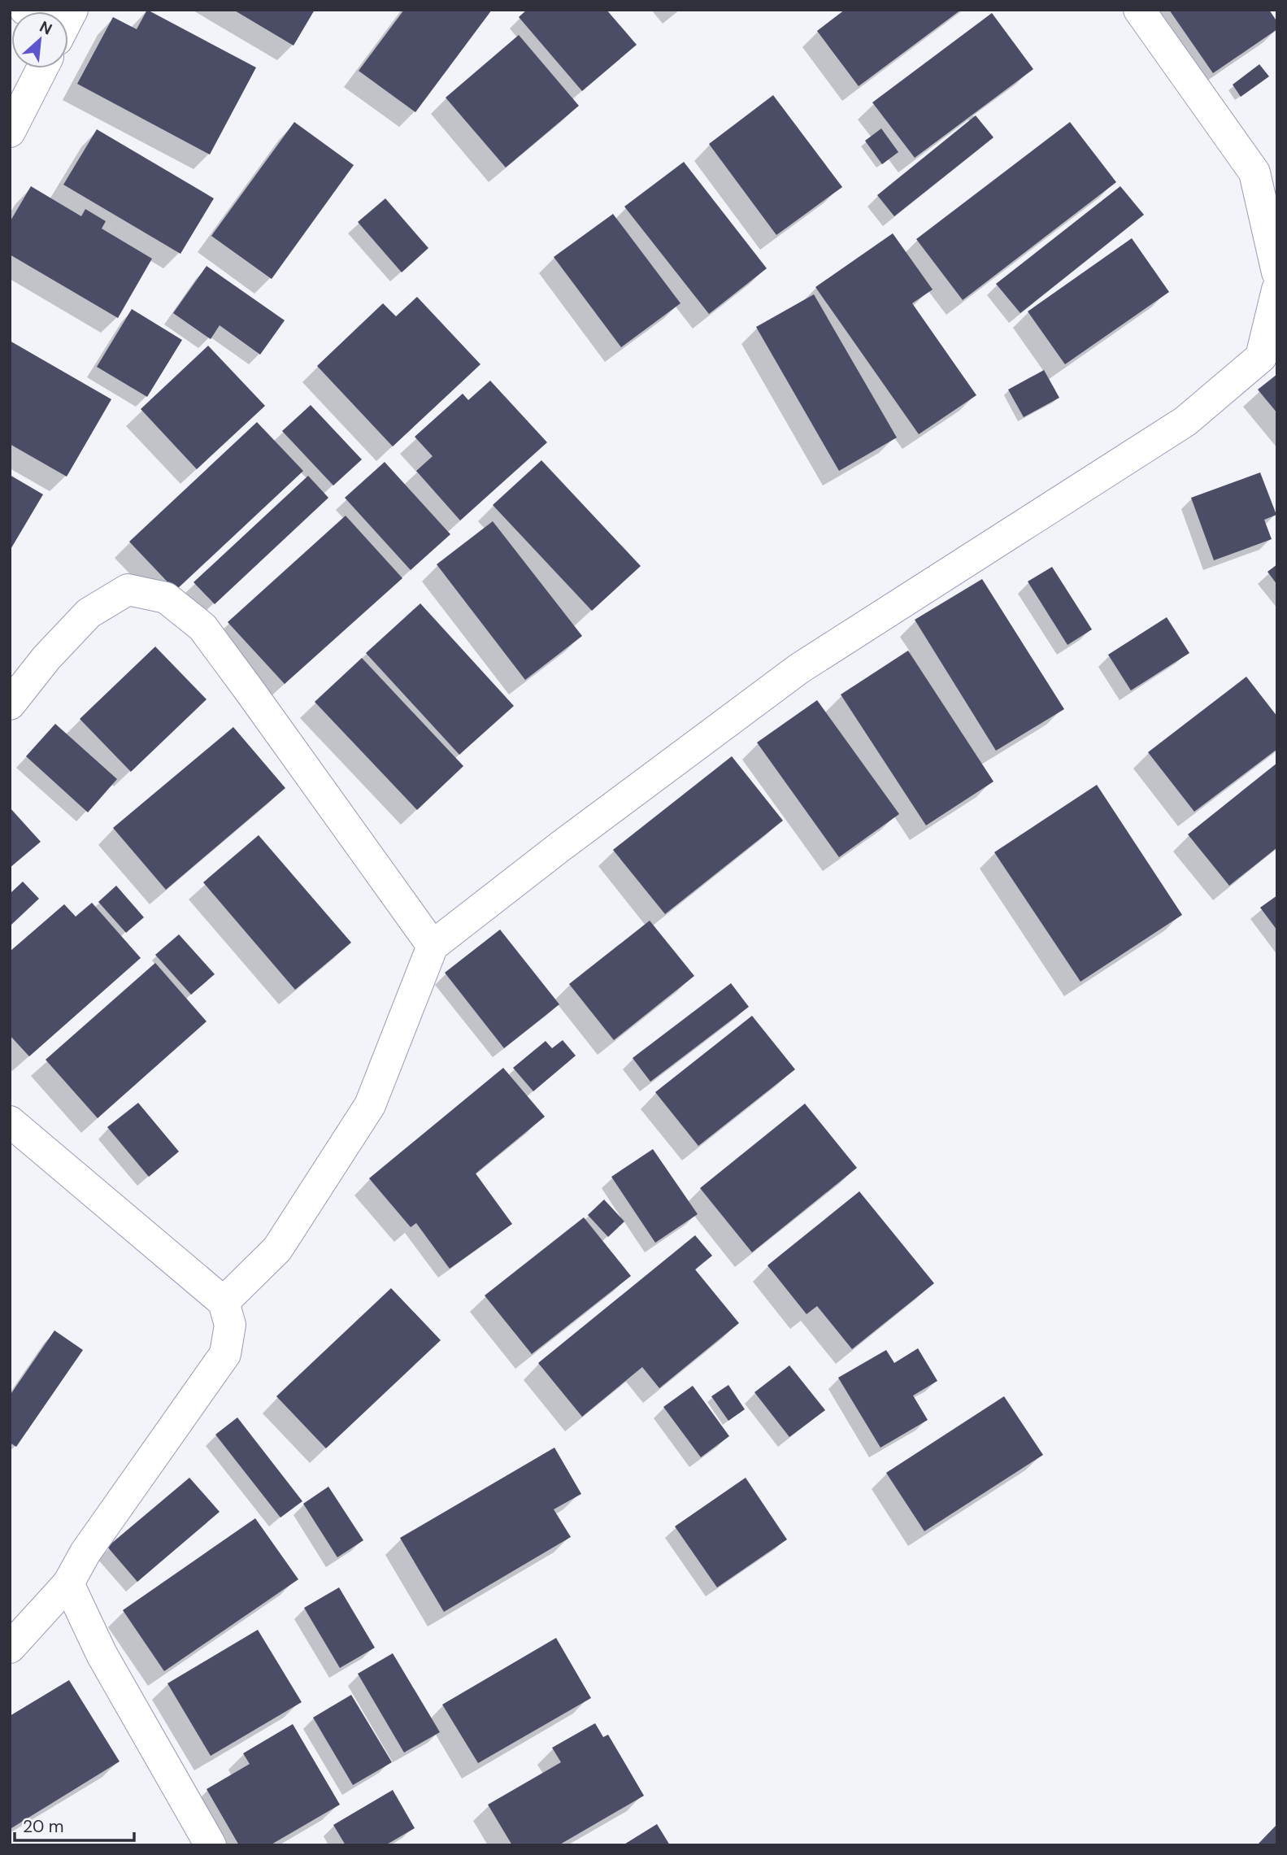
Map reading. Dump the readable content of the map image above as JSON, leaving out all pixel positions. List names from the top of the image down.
{
  "scale_bar": "20 m",
  "north": "top right"
}
